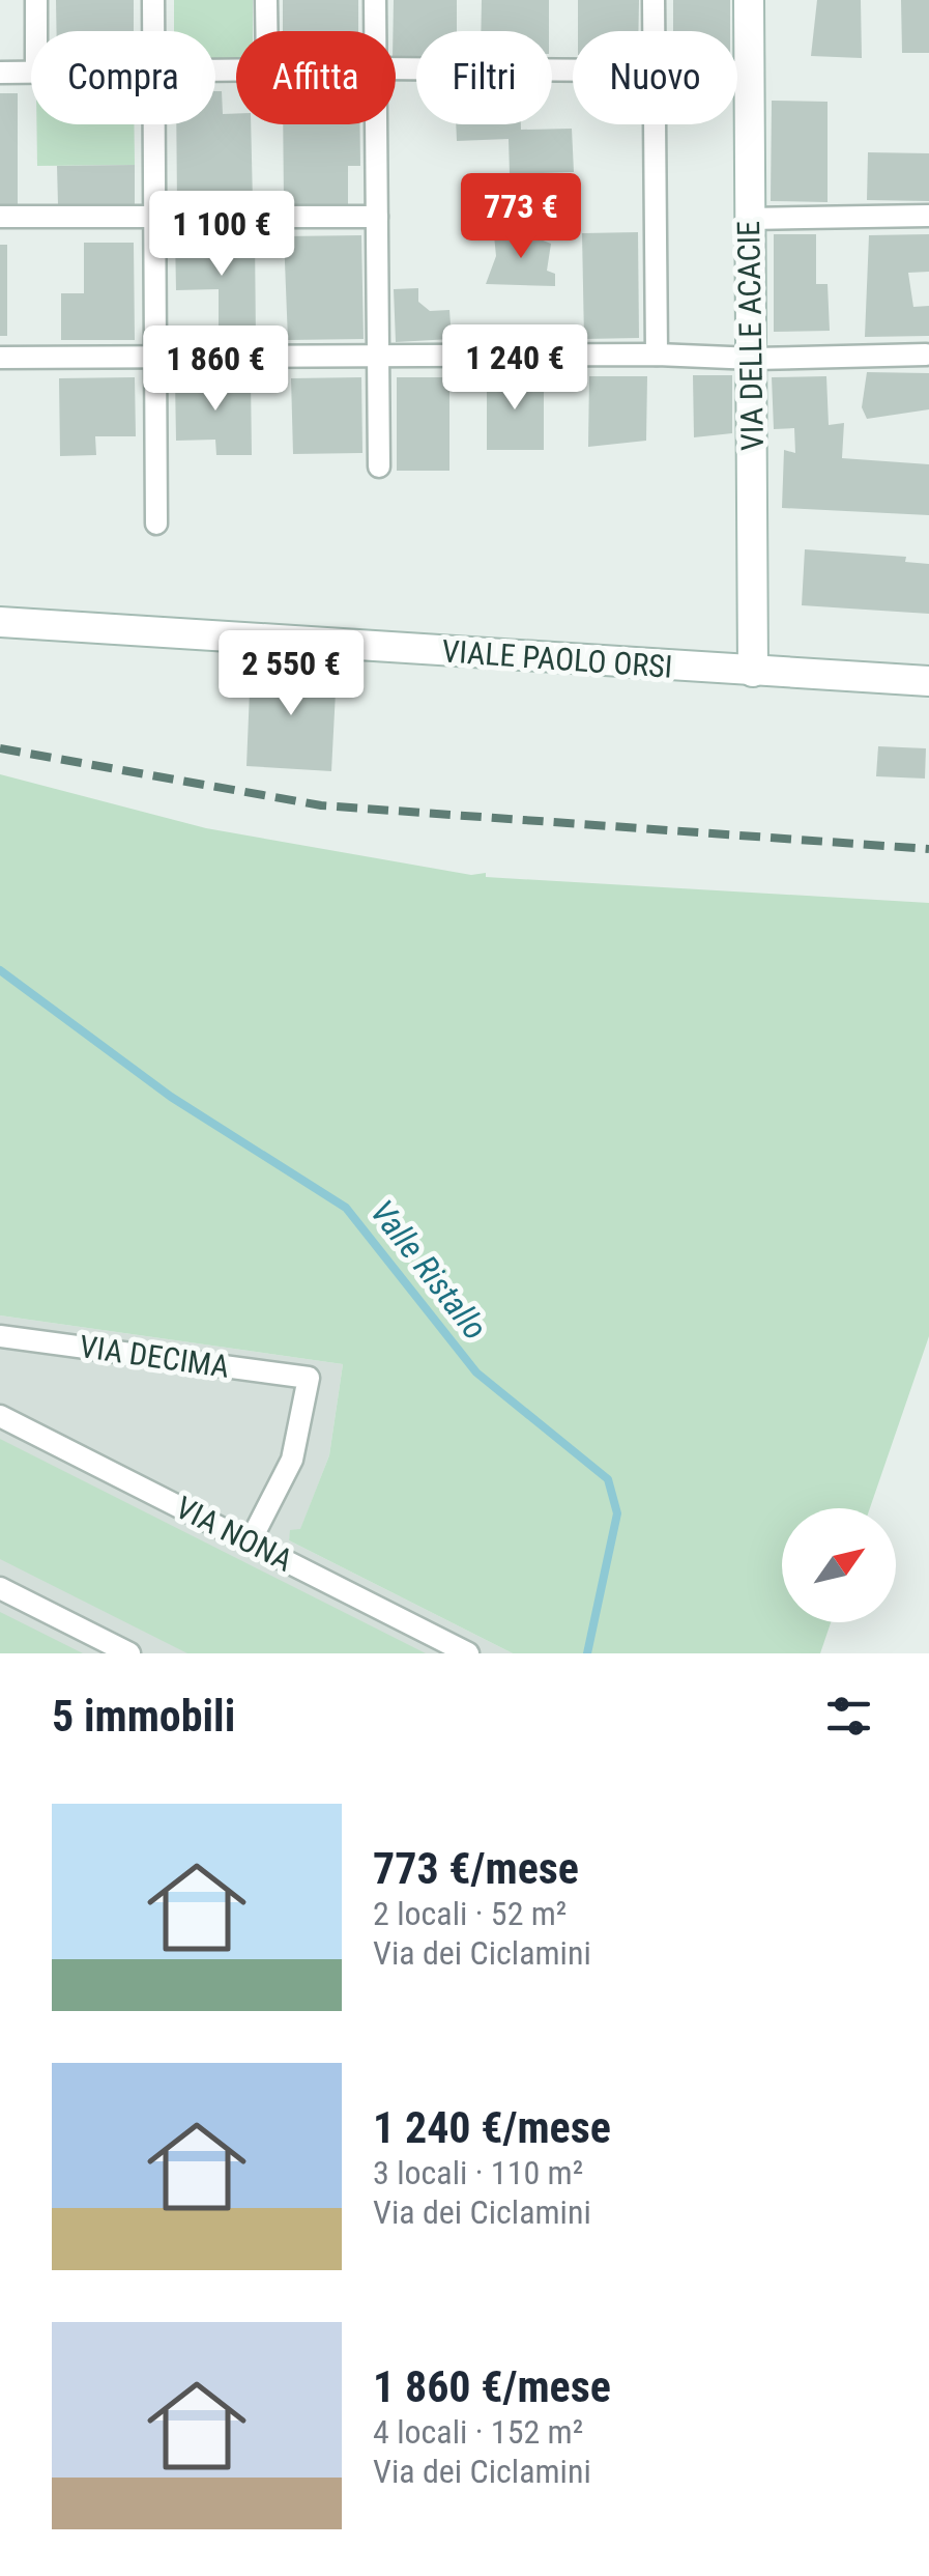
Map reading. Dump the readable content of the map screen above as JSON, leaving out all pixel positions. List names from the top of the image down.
{
  "streets": {
    "main road": ["VIA DELLE ACACIE", "VIALE PAOLO ORSI"],
    "street": ["VIA DECIMA", "VIA NONA"]
  },
  "crossings": [
    ["VIA DELLE ACACIE", "VIALE PAOLO ORSI"],
    ["VIA DECIMA", "VIA NONA"]
  ],
  "water": ["Valle Ristallo"],
  "north": "top right",
  "page": {
    "chip": [
      "Compra",
      "Affitta",
      "Filtri",
      "Nuovo"
    ],
    "price": [
      "773 €",
      "1 100 €",
      "1 240 €",
      "1 860 €",
      "2 550 €"
    ],
    "heading": "5 immobili",
    "list": [
      {
        "name": "773 €/mese",
        "note": "2 locali · 52 m² · Via dei Ciclamini"
      },
      {
        "name": "1 240 €/mese",
        "note": "3 locali · 110 m² · Via dei Ciclamini"
      },
      {
        "name": "1 860 €/mese",
        "note": "4 locali · 152 m² · Via dei Ciclamini"
      }
    ]
  }
}
